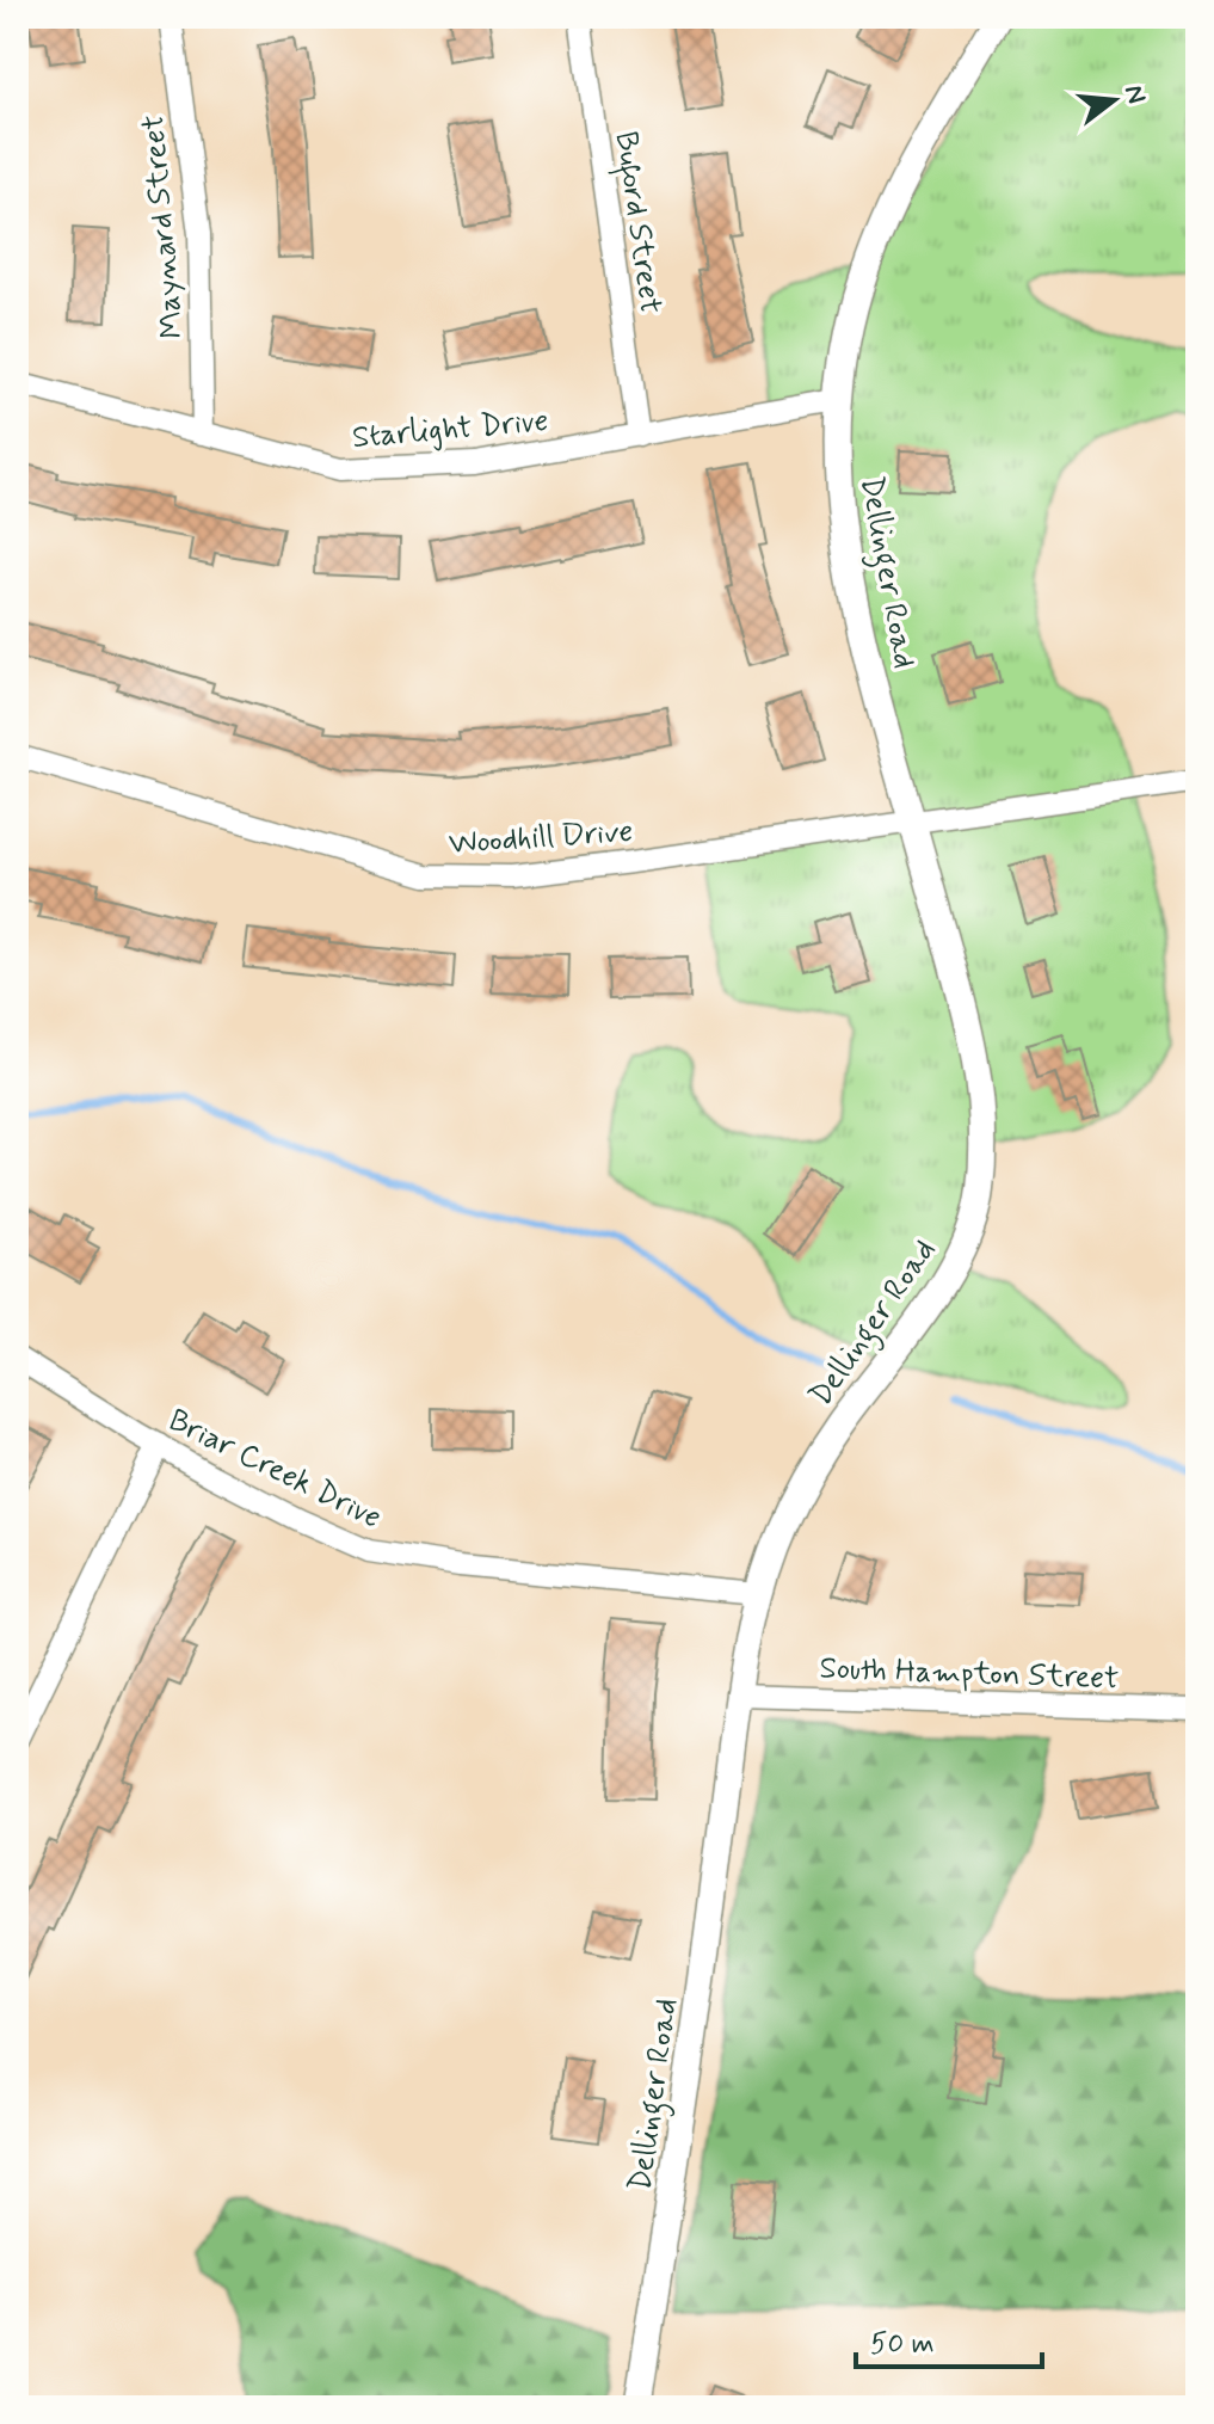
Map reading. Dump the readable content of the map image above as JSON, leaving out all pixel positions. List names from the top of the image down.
{
  "streets": {
    "street": [
      "Buford Street",
      "Maynard Street",
      "Starlight Drive",
      "Dellinger Road",
      "Woodhill Drive",
      "Briar Creek Drive",
      "South Hampton Street"
    ]
  },
  "crossings": [
    ["Buford Street", "Starlight Drive"],
    ["Maynard Street", "Starlight Drive"],
    ["Starlight Drive", "Dellinger Road"],
    ["Dellinger Road", "Woodhill Drive"],
    ["Dellinger Road", "Briar Creek Drive"],
    ["Dellinger Road", "South Hampton Street"]
  ],
  "scale_bar": "50 m",
  "north": "right"
}
